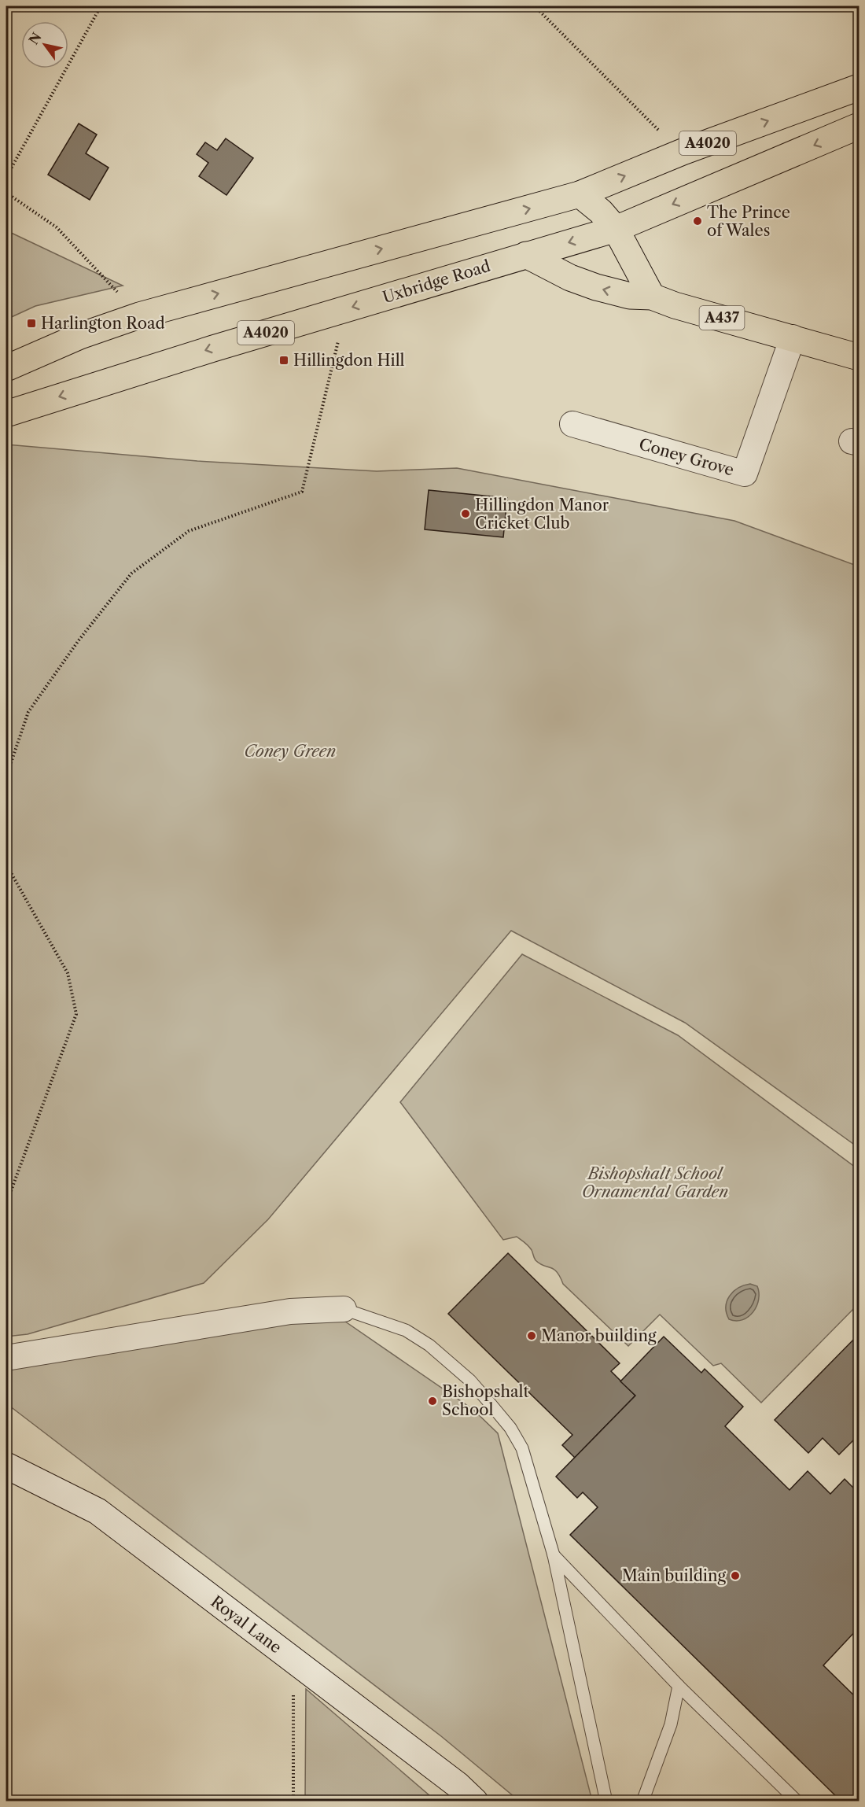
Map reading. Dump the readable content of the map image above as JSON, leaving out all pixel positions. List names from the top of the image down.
{
  "streets": {
    "main road": ["A4020", "Uxbridge Road", "A437"],
    "street": ["Coney Grove", "Royal Lane"]
  },
  "crossings": [
    ["Uxbridge Road", "A437"],
    ["A437", "Coney Grove"]
  ],
  "parks": ["Coney Green", "Bishopshalt School Ornamental Garden"],
  "places": {
    "other": [
      "The Prince of Wales",
      "Hillingdon Manor Cricket Club",
      "Manor building",
      "Bishopshalt School",
      "Main building"
    ],
    "transit": ["Harlington Road", "Hillingdon Hill"]
  },
  "north": "top left"
}
